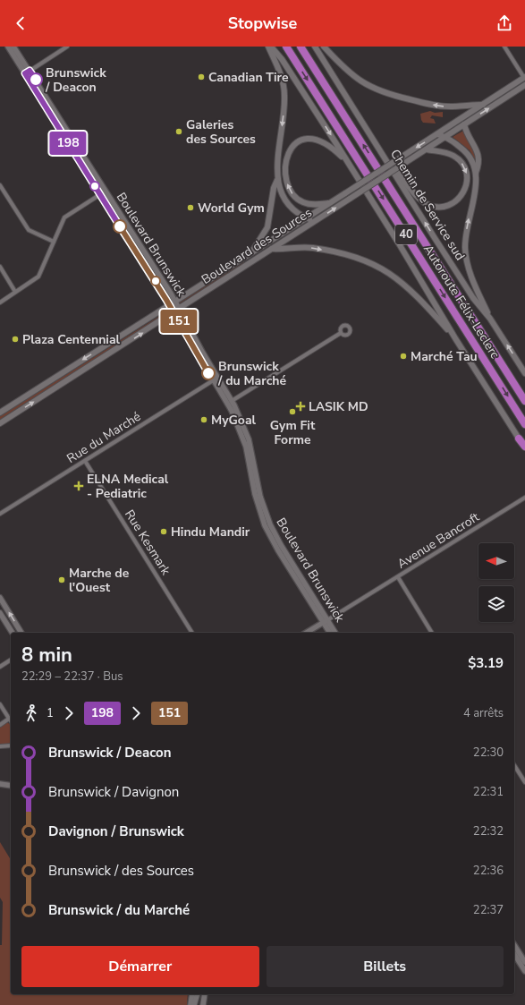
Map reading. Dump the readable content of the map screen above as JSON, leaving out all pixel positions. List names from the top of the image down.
{
  "streets": {
    "highway": ["40", "Autoroute Félix-Leclerc"],
    "main road": ["Chemin de Service sud", "Boulevard des Sources"],
    "street": [
      "Boulevard Brunswick",
      "Rue du Marché",
      "Avenue Bancroft",
      "Rue Kesmark"
    ]
  },
  "crossings": [
    ["Boulevard Brunswick", "Boulevard des Sources"],
    ["Boulevard Brunswick", "Rue du Marché"],
    ["Boulevard Brunswick", "Avenue Bancroft"],
    ["Rue du Marché", "Rue Kesmark"]
  ],
  "places": {
    "other": [
      "Canadian Tire",
      "Brunswick / Deacon",
      "Galeries des Sources",
      "World Gym",
      "Plaza Centennial",
      "Marché Tau",
      "Brunswick / du Marché",
      "Gym Fit Forme",
      "MyGoal",
      "Hindu Mandir",
      "Marche de l'Ouest"
    ],
    "health": ["LASIK MD", "ELNA Medical - Pediatric"]
  },
  "lines": ["bus line 198", "bus line 151"],
  "north": "left",
  "page": {
    "header": "Stopwise",
    "on_map": ["198", "151"],
    "heading": ["8 min", "22:29 – 22:37 · Bus", "$3.19"],
    "legs": [
      "1",
      "198",
      "151",
      "4 arrêts"
    ],
    "list": [
      {
        "name": "Brunswick / Deacon",
        "value": "22:30"
      },
      {
        "name": "Brunswick / Davignon",
        "value": "22:31"
      },
      {
        "name": "Davignon / Brunswick",
        "value": "22:32"
      },
      {
        "name": "Brunswick / des Sources",
        "value": "22:36"
      },
      {
        "name": "Brunswick / du Marché",
        "value": "22:37"
      }
    ],
    "buttons": ["Démarrer", "Billets"]
  }
}
